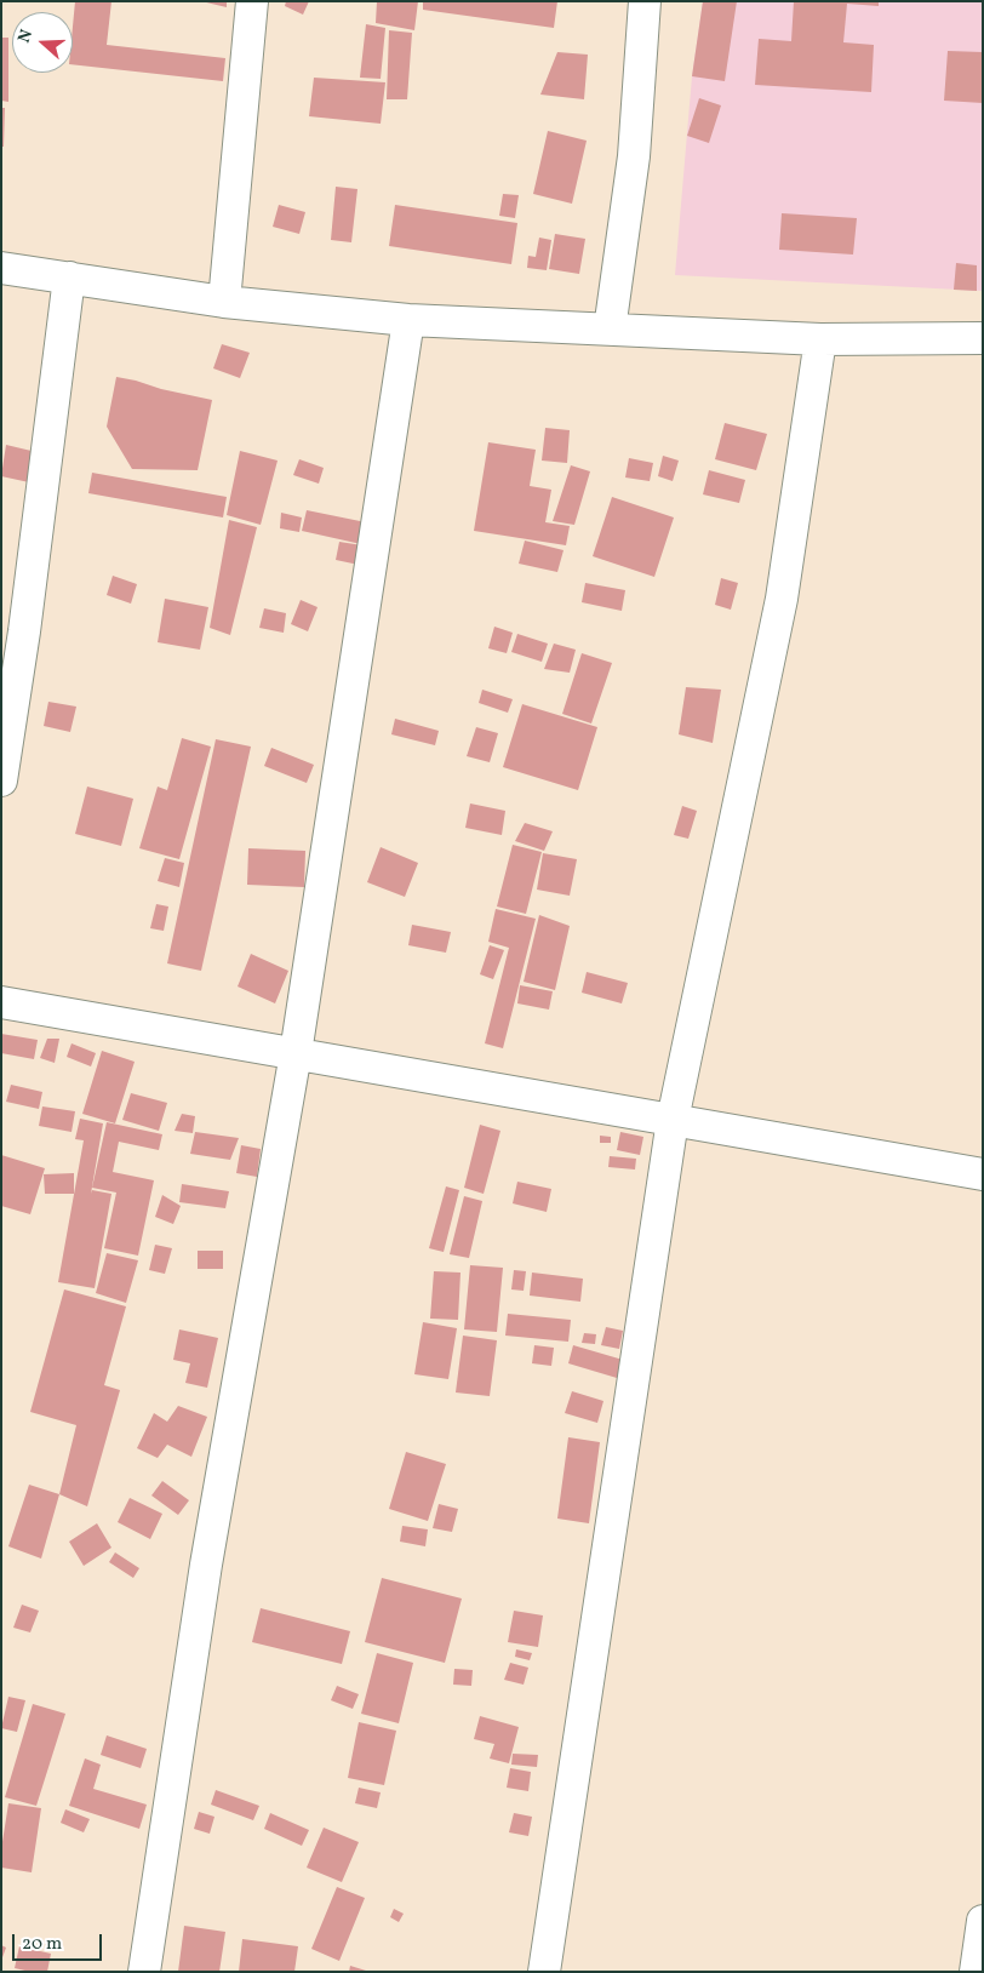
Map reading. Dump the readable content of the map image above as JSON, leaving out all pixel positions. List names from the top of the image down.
{
  "scale_bar": "20 m",
  "north": "left"
}
